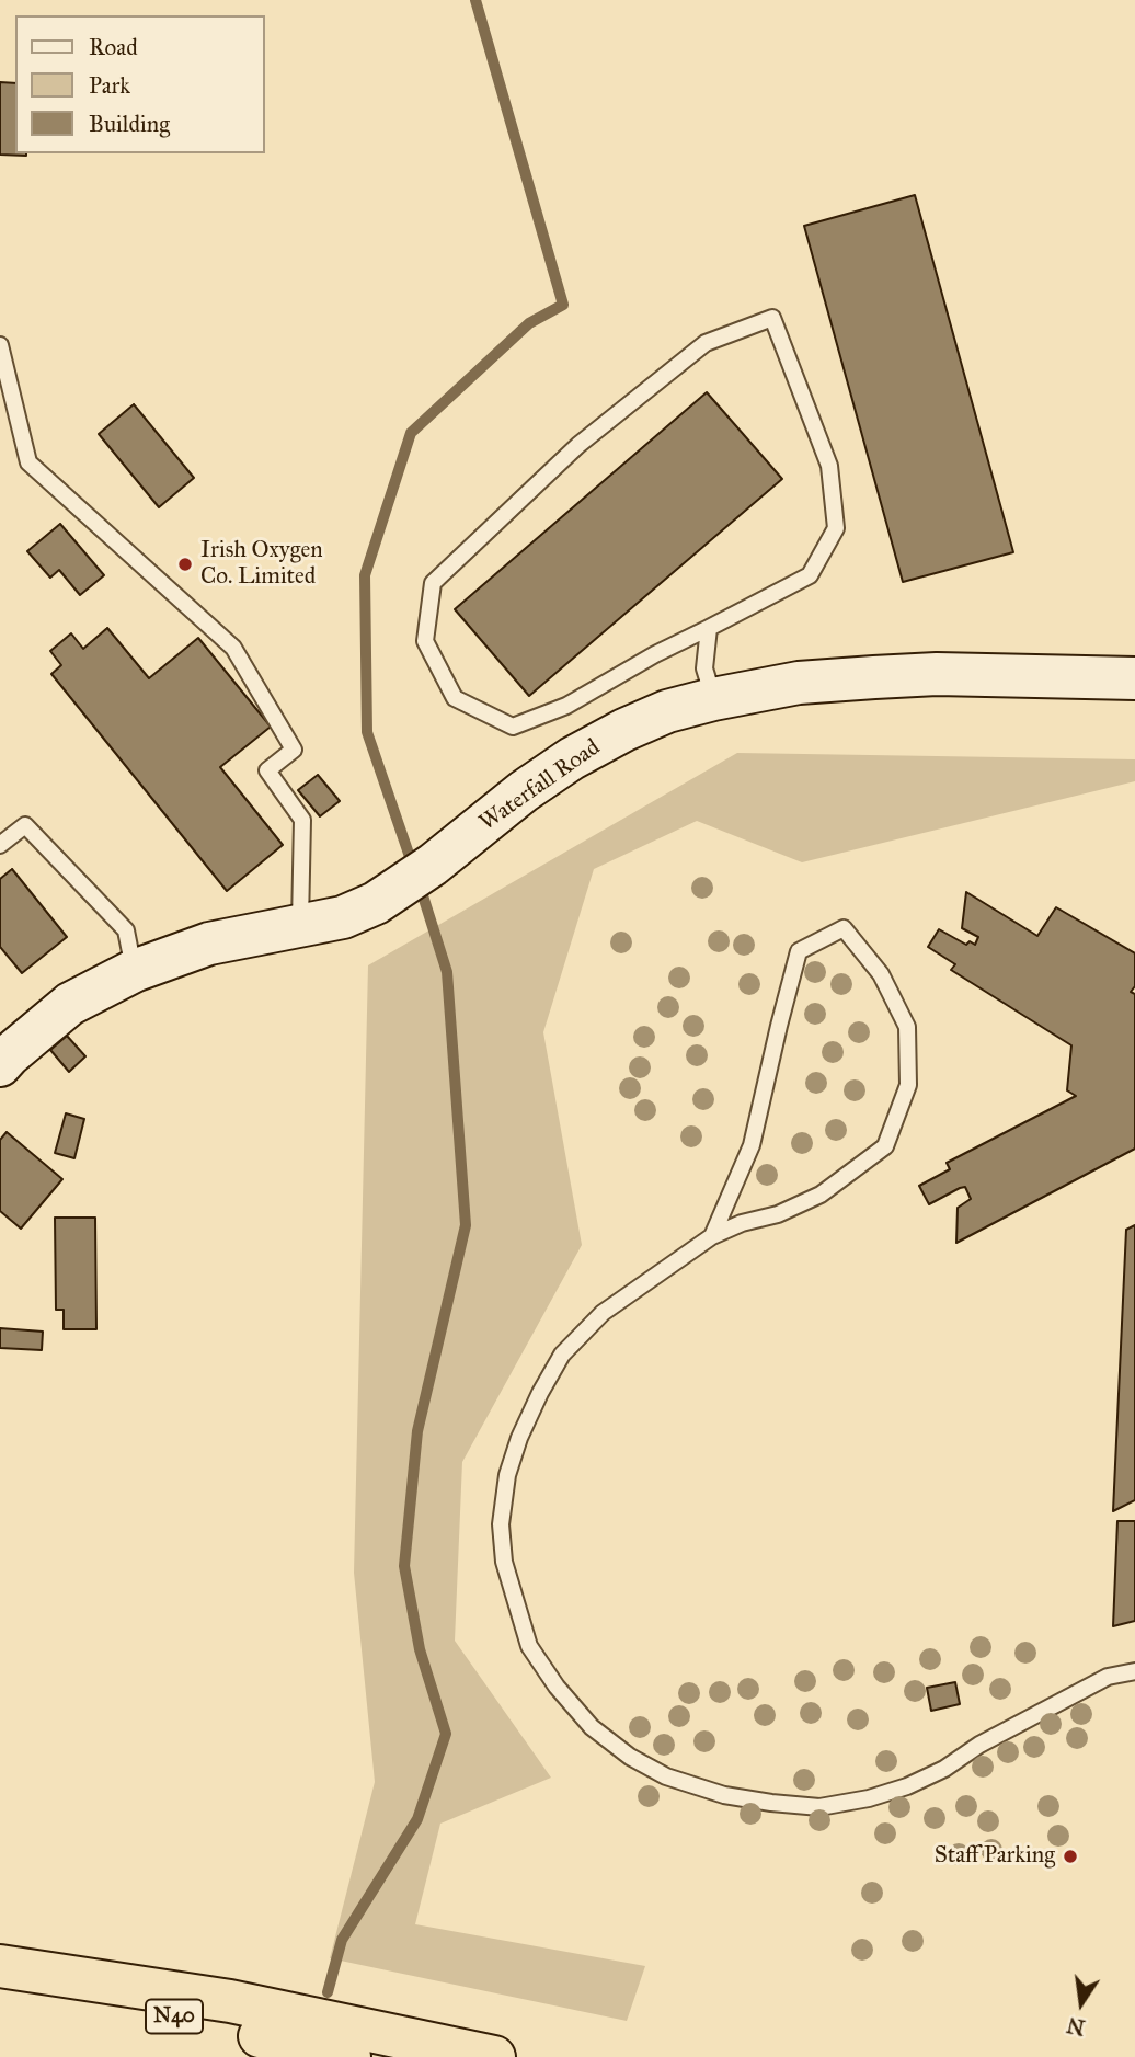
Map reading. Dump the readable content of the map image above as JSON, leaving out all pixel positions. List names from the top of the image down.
{
  "streets": {
    "highway": ["N40"],
    "street": ["Waterfall Road"]
  },
  "places": ["Irish Oxygen Co. Limited", "Staff Parking"],
  "legend": ["Road", "Park", "Building"],
  "north": "bottom"
}
